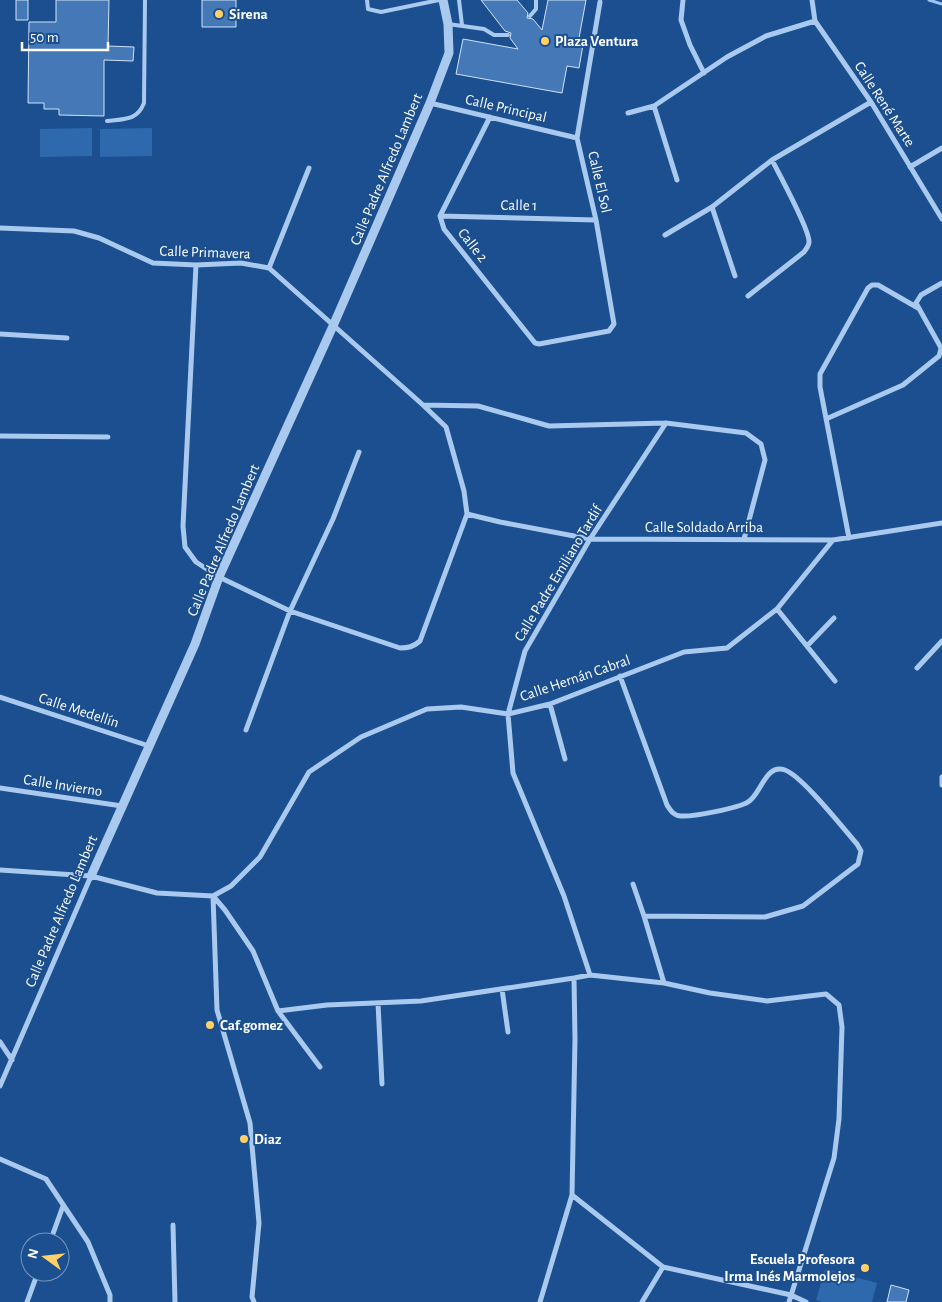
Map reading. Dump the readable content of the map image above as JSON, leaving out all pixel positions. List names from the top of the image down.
{
  "streets": {
    "street": [
      "Calle René Marte",
      "Calle Principal",
      "Calle Padre Alfredo Lambert",
      "Calle El Sol",
      "Calle 1",
      "Calle 2",
      "Calle Primavera",
      "Calle Soldado Arriba",
      "Calle Padre Emiliano Tardif",
      "Calle Hernán Cabral",
      "Calle Medellín",
      "Calle Invierno"
    ]
  },
  "crossings": [
    ["Calle Principal", "Calle Padre Alfredo Lambert"],
    ["Calle Principal", "Calle El Sol"],
    ["Calle Padre Alfredo Lambert", "Calle Primavera"],
    ["Calle Padre Alfredo Lambert", "Calle Medellín"],
    ["Calle Padre Alfredo Lambert", "Calle Invierno"],
    ["Calle El Sol", "Calle 1"],
    ["Calle El Sol", "Calle 2"],
    ["Calle 1", "Calle 2"],
    ["Calle Primavera", "Calle Soldado Arriba"],
    ["Calle Soldado Arriba", "Calle Padre Emiliano Tardif"],
    ["Calle Soldado Arriba", "Calle Hernán Cabral"],
    ["Calle Padre Emiliano Tardif", "Calle Hernán Cabral"]
  ],
  "places": [
    "Sirena",
    "Plaza Ventura",
    "Caf.gomez",
    "Diaz",
    "Escuela Profesora Irma Inés Marmolejos"
  ],
  "scale_bar": "50 m",
  "north": "left"
}
